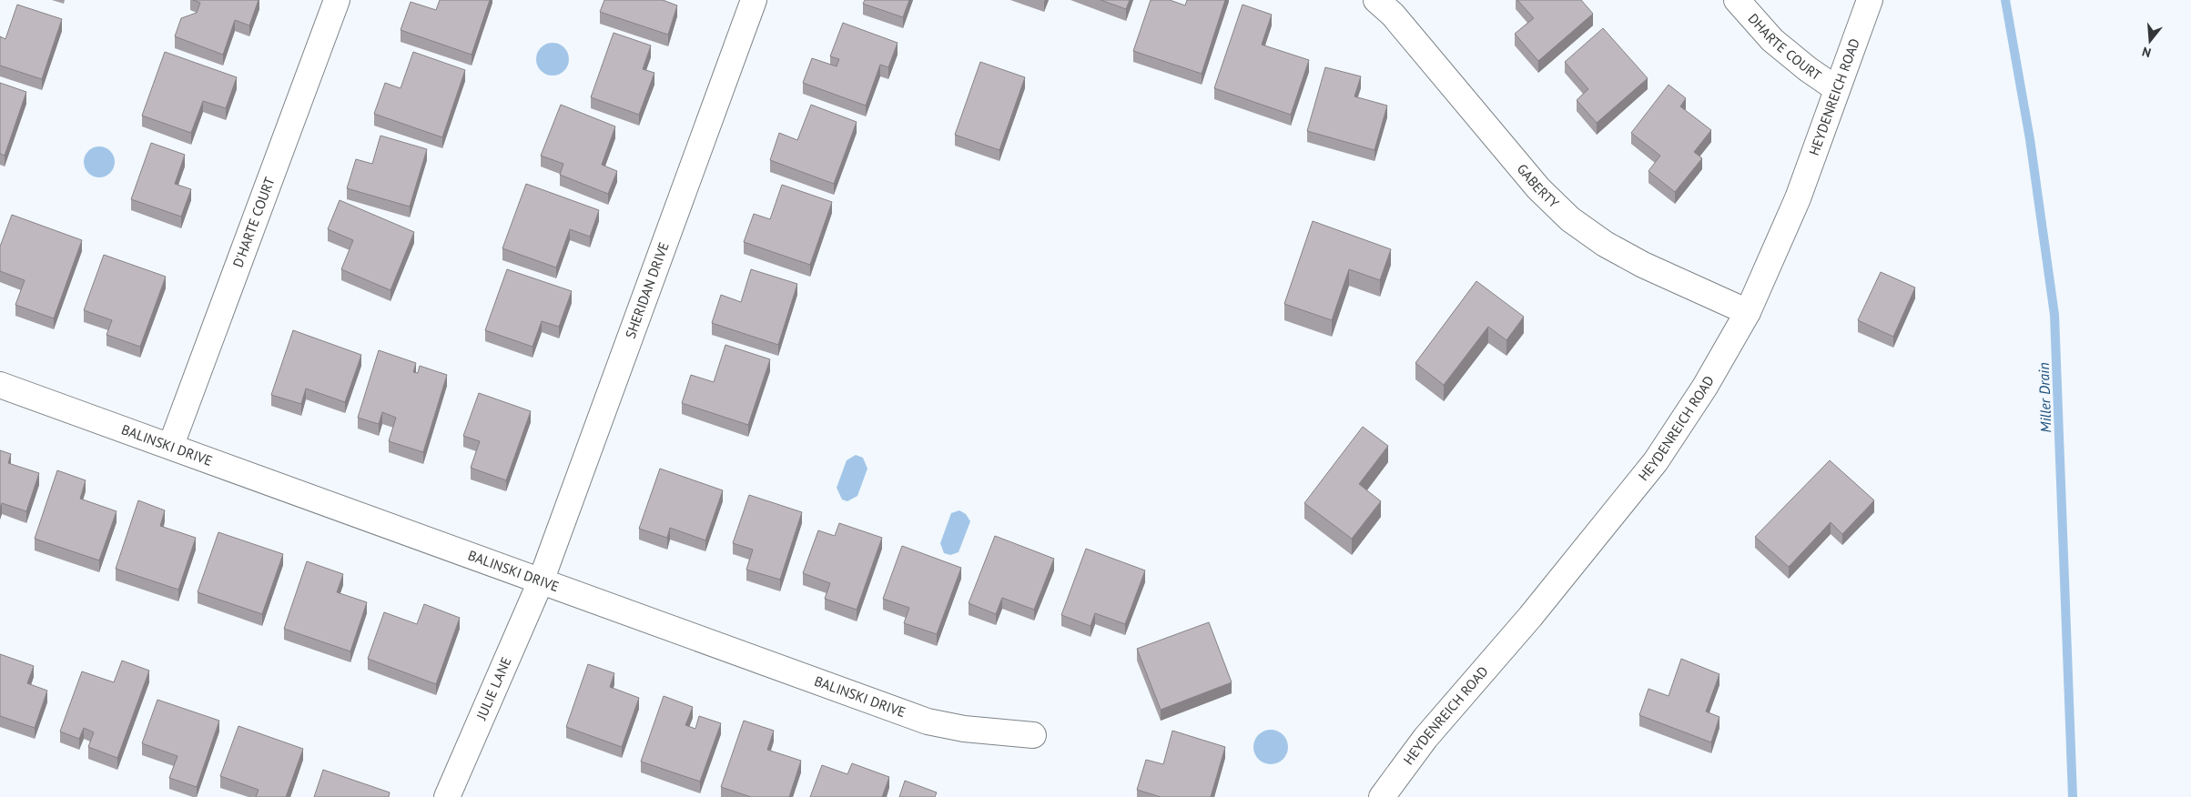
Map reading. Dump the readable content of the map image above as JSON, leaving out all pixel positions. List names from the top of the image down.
{
  "streets": {
    "street": [
      "DHARTE COURT",
      "HEYDENREICH ROAD",
      "GABERTY",
      "D'HARTE COURT",
      "SHERIDAN DRIVE",
      "BALINSKI DRIVE",
      "JULIE LANE"
    ]
  },
  "crossings": [
    ["DHARTE COURT", "HEYDENREICH ROAD"],
    ["HEYDENREICH ROAD", "GABERTY"],
    ["D'HARTE COURT", "BALINSKI DRIVE"],
    ["SHERIDAN DRIVE", "BALINSKI DRIVE"],
    ["SHERIDAN DRIVE", "JULIE LANE"],
    ["BALINSKI DRIVE", "JULIE LANE"]
  ],
  "water": ["Miller Drain"],
  "north": "bottom"
}
